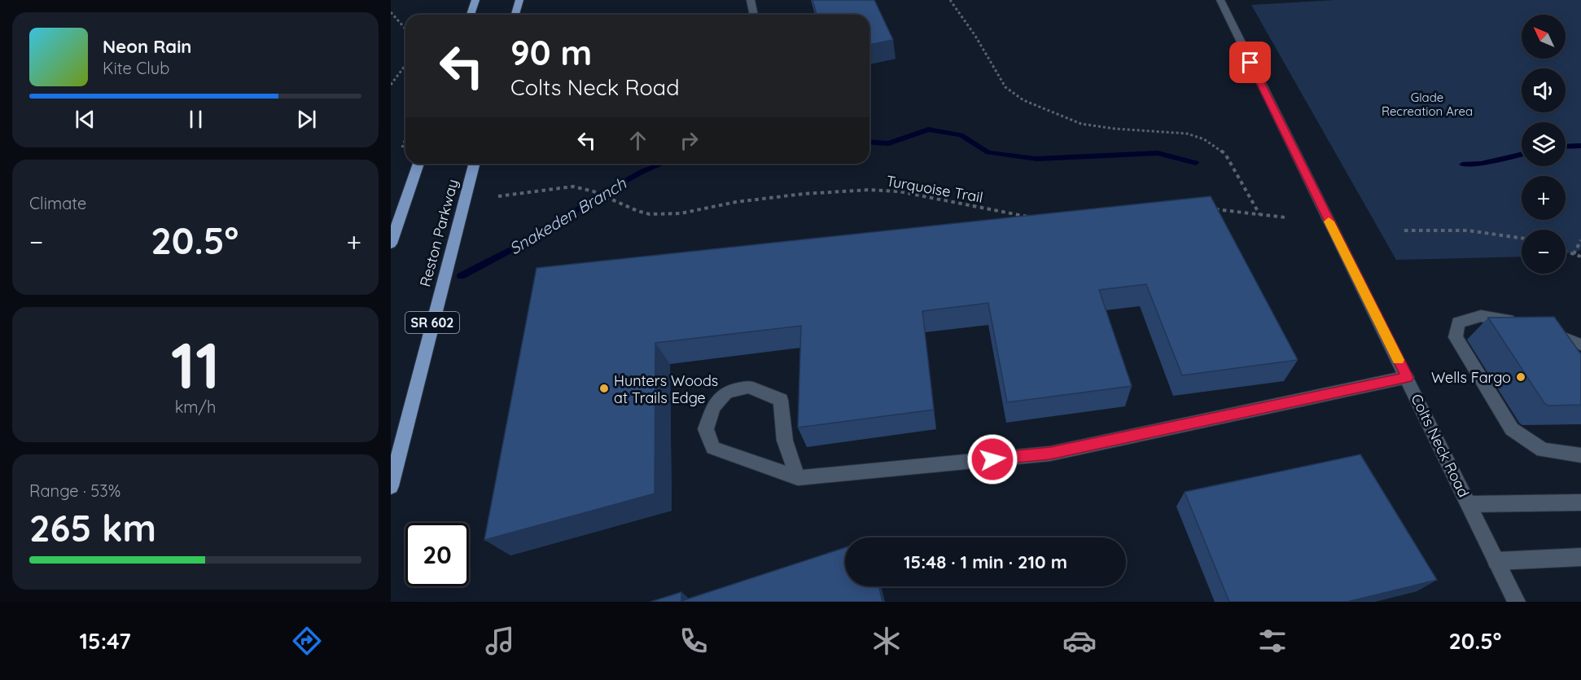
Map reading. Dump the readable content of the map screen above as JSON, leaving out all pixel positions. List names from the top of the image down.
{
  "streets": {
    "main road": ["Reston Parkway", "SR 602"],
    "street": ["Colts Neck Road"],
    "path": ["Turquoise Trail"]
  },
  "water": ["Snakeden Branch"],
  "parks": ["Glade Recreation Area"],
  "places": ["Wells Fargo", "Hunters Woods at Trails Edge"],
  "north": "top left",
  "page": {
    "map_buttons": ["+", "−"],
    "turn": ["90 m", "Colts Neck Road"],
    "song": ["Neon Rain", "Kite Club"],
    "tile": [
      "Climate",
      ["11", "km/h"],
      ["Range · 53%", "265 km"]
    ],
    "heat": ["−", "20.5°", "+"],
    "limit": "20",
    "trip": "15:48 · 1 min · 210 m",
    "tabs": ["15:47", "20.5°"]
  }
}
